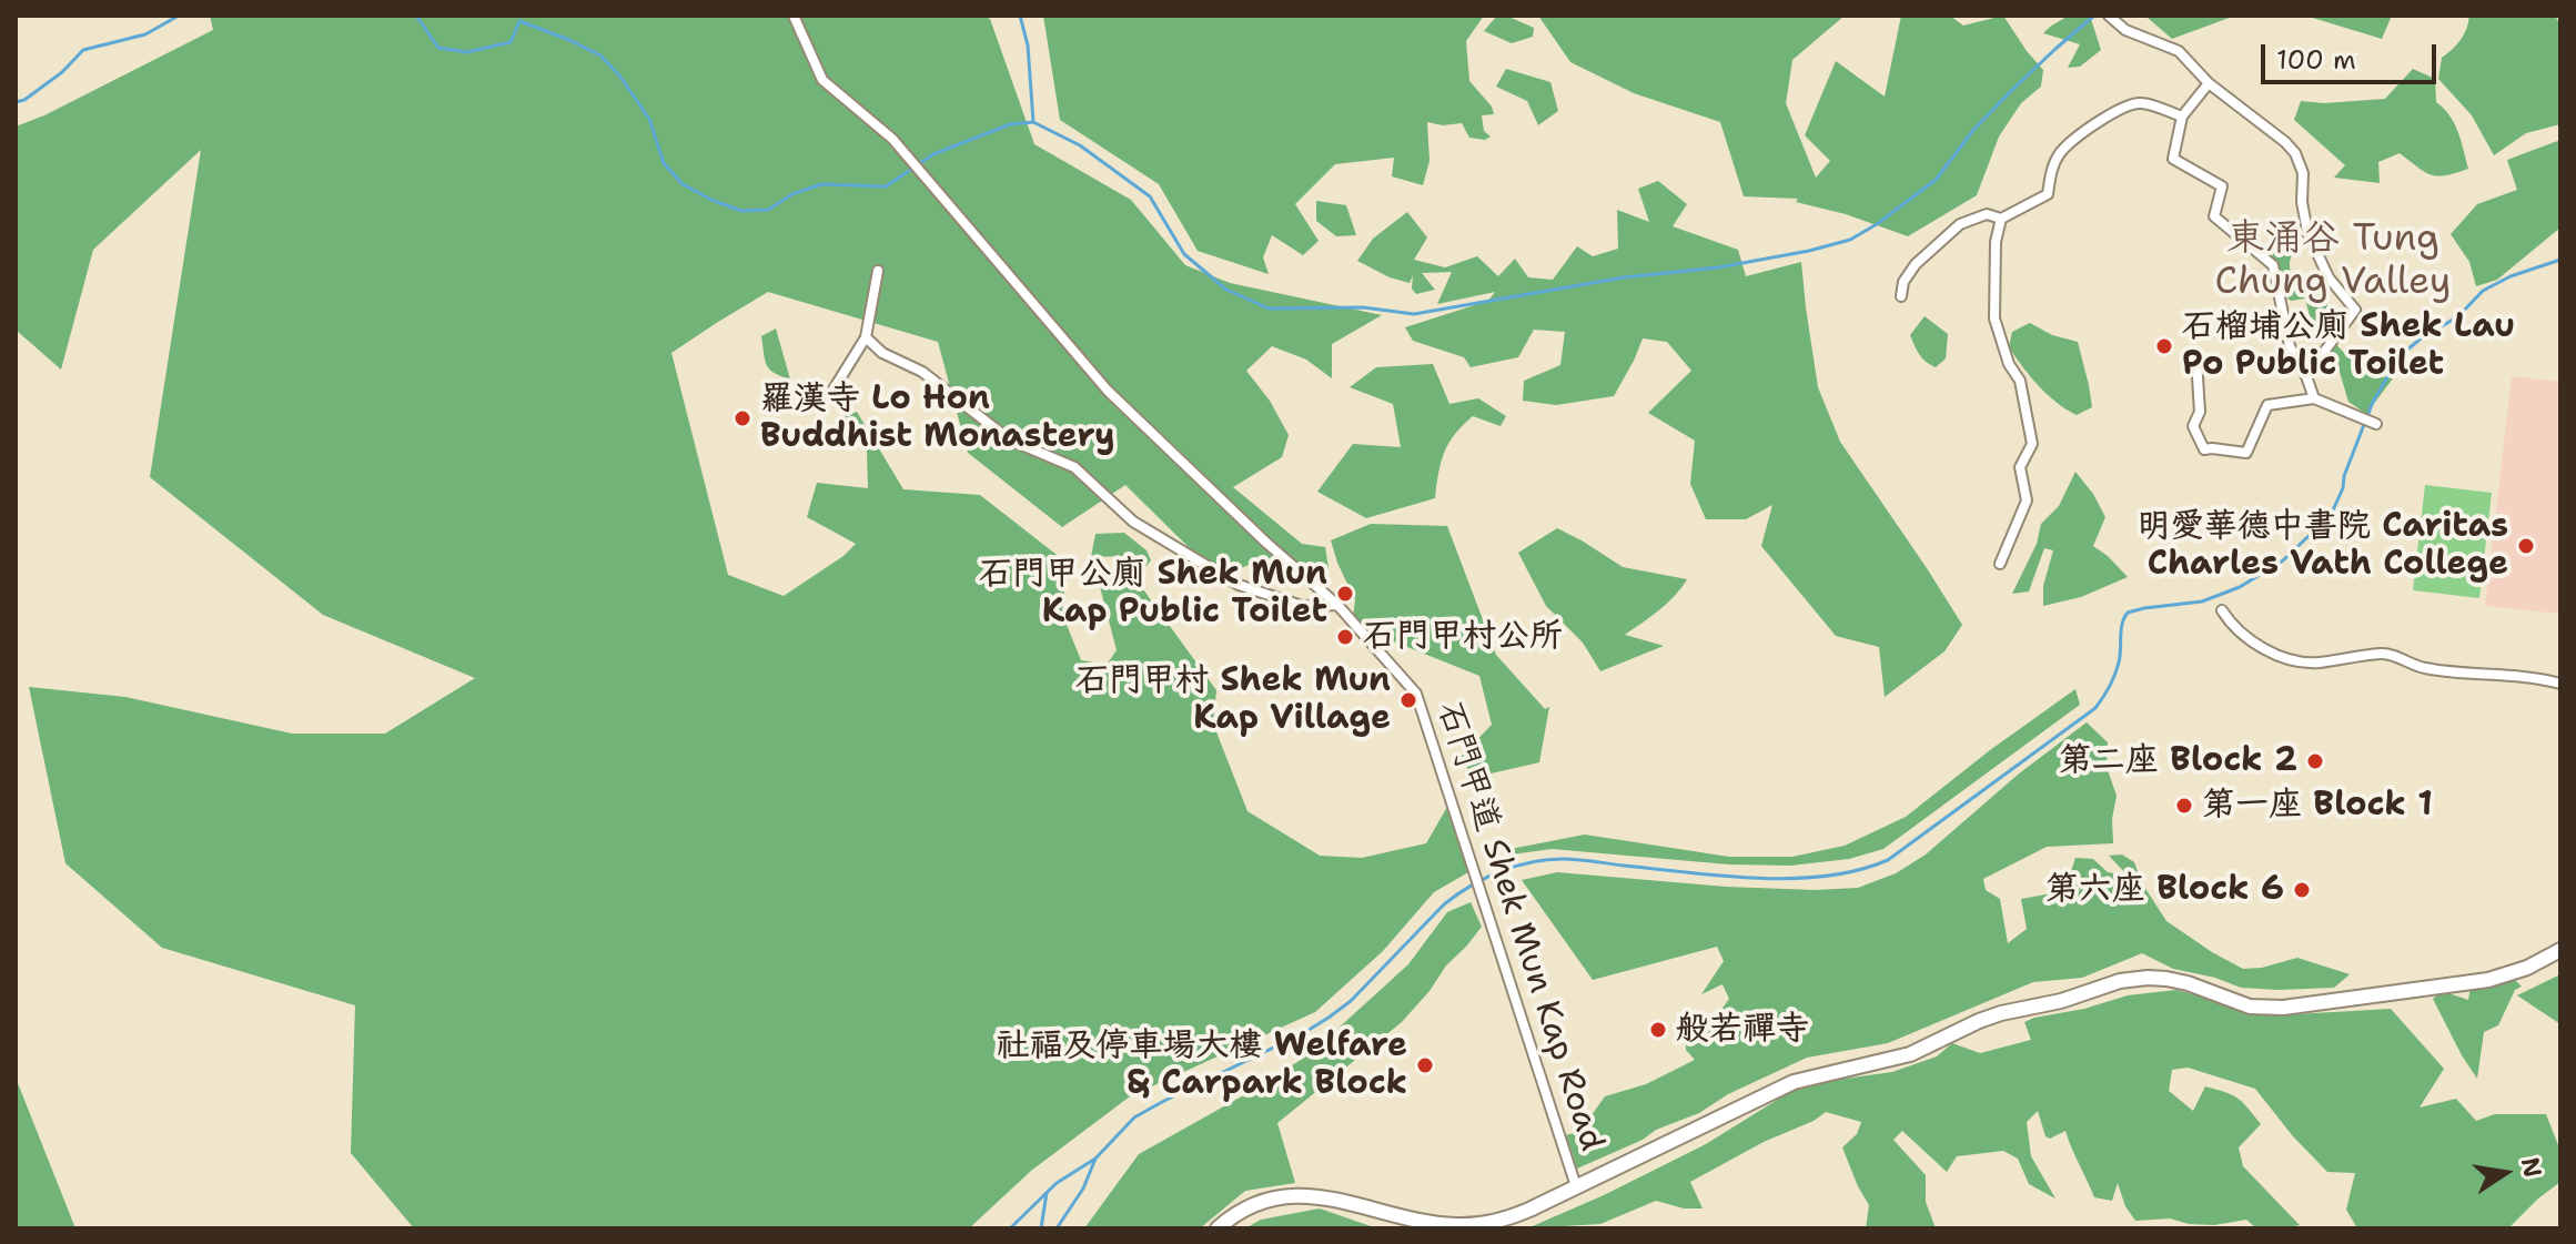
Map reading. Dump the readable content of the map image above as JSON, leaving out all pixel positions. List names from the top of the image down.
{
  "streets": {
    "street": ["石門甲道 Shek Mun Kap Road"]
  },
  "districts": ["東涌谷 Tung Chung Valley"],
  "places": [
    "石榴埔公廁 Shek Lau Po Public Toilet",
    "羅漢寺 Lo Hon Buddhist Monastery",
    "明愛華德中書院 Caritas Charles Vath College",
    "石門甲公廁 Shek Mun Kap Public Toilet",
    "石門甲村公所",
    "石門甲村 Shek Mun Kap Village",
    "第二座 Block 2",
    "第一座 Block 1",
    "第六座 Block 6",
    "般若禪寺",
    "社福及停車場大樓 Welfare & Carpark Block"
  ],
  "scale_bar": "100 m",
  "north": "right"
}
